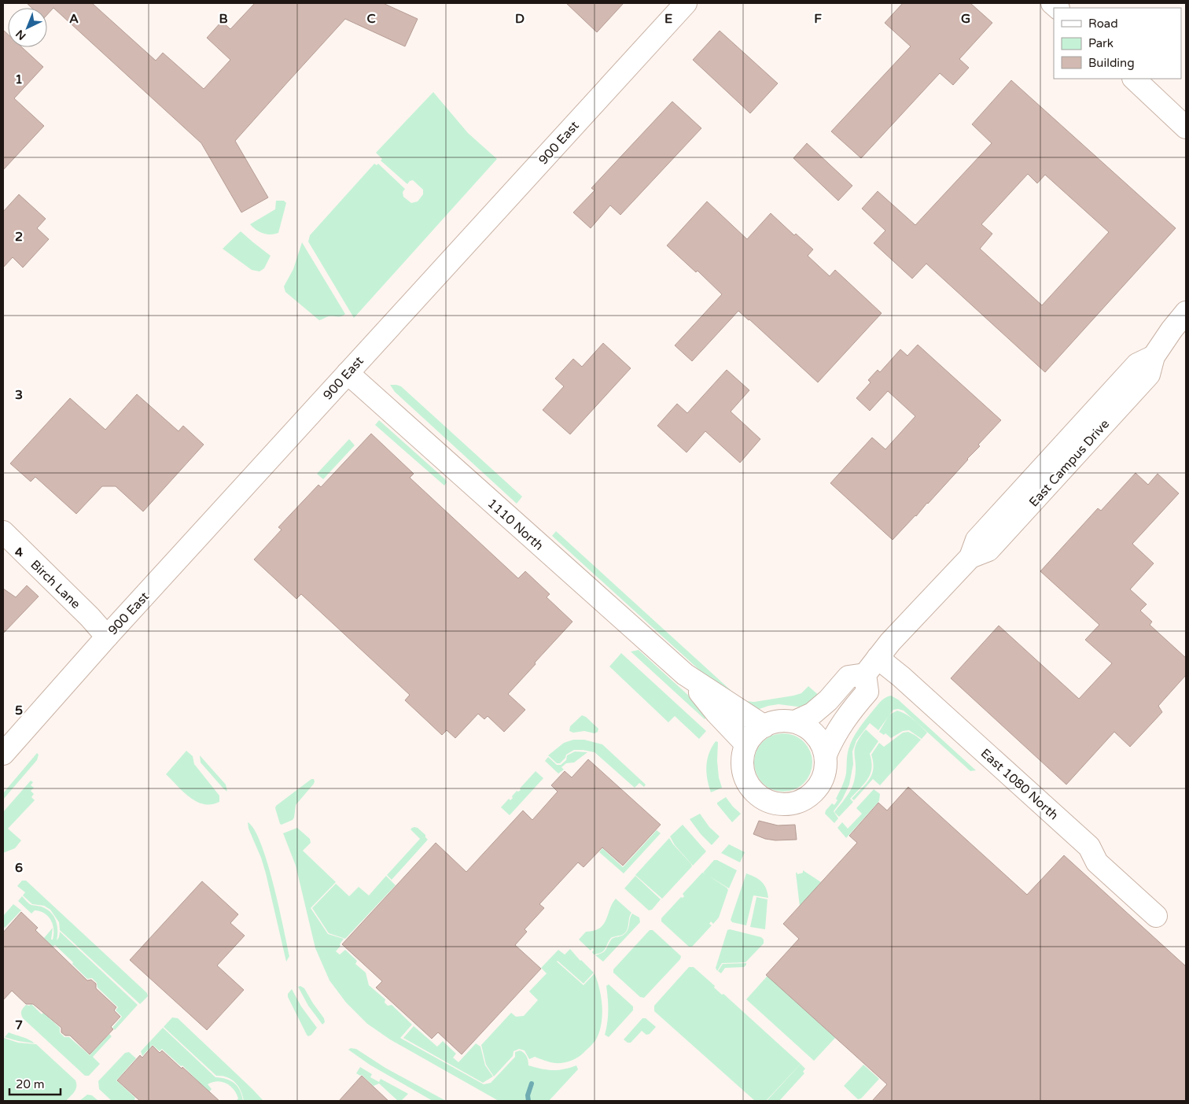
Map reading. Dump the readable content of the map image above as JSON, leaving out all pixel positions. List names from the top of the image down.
{
  "streets": {
    "street": [
      "900 East",
      "East Campus Drive",
      "1110 North",
      "Birch Lane",
      "East 1080 North"
    ]
  },
  "crossings": [
    ["900 East", "1110 North"],
    ["900 East", "Birch Lane"],
    ["East Campus Drive", "East 1080 North"]
  ],
  "legend": ["Road", "Park", "Building"],
  "scale_bar": "20 m",
  "north": "bottom left",
  "grid": {
    "columns": [
      "A",
      "B",
      "C",
      "D",
      "E",
      "F",
      "G"
    ],
    "rows": [
      "1",
      "2",
      "3",
      "4",
      "5",
      "6",
      "7"
    ]
  }
}
